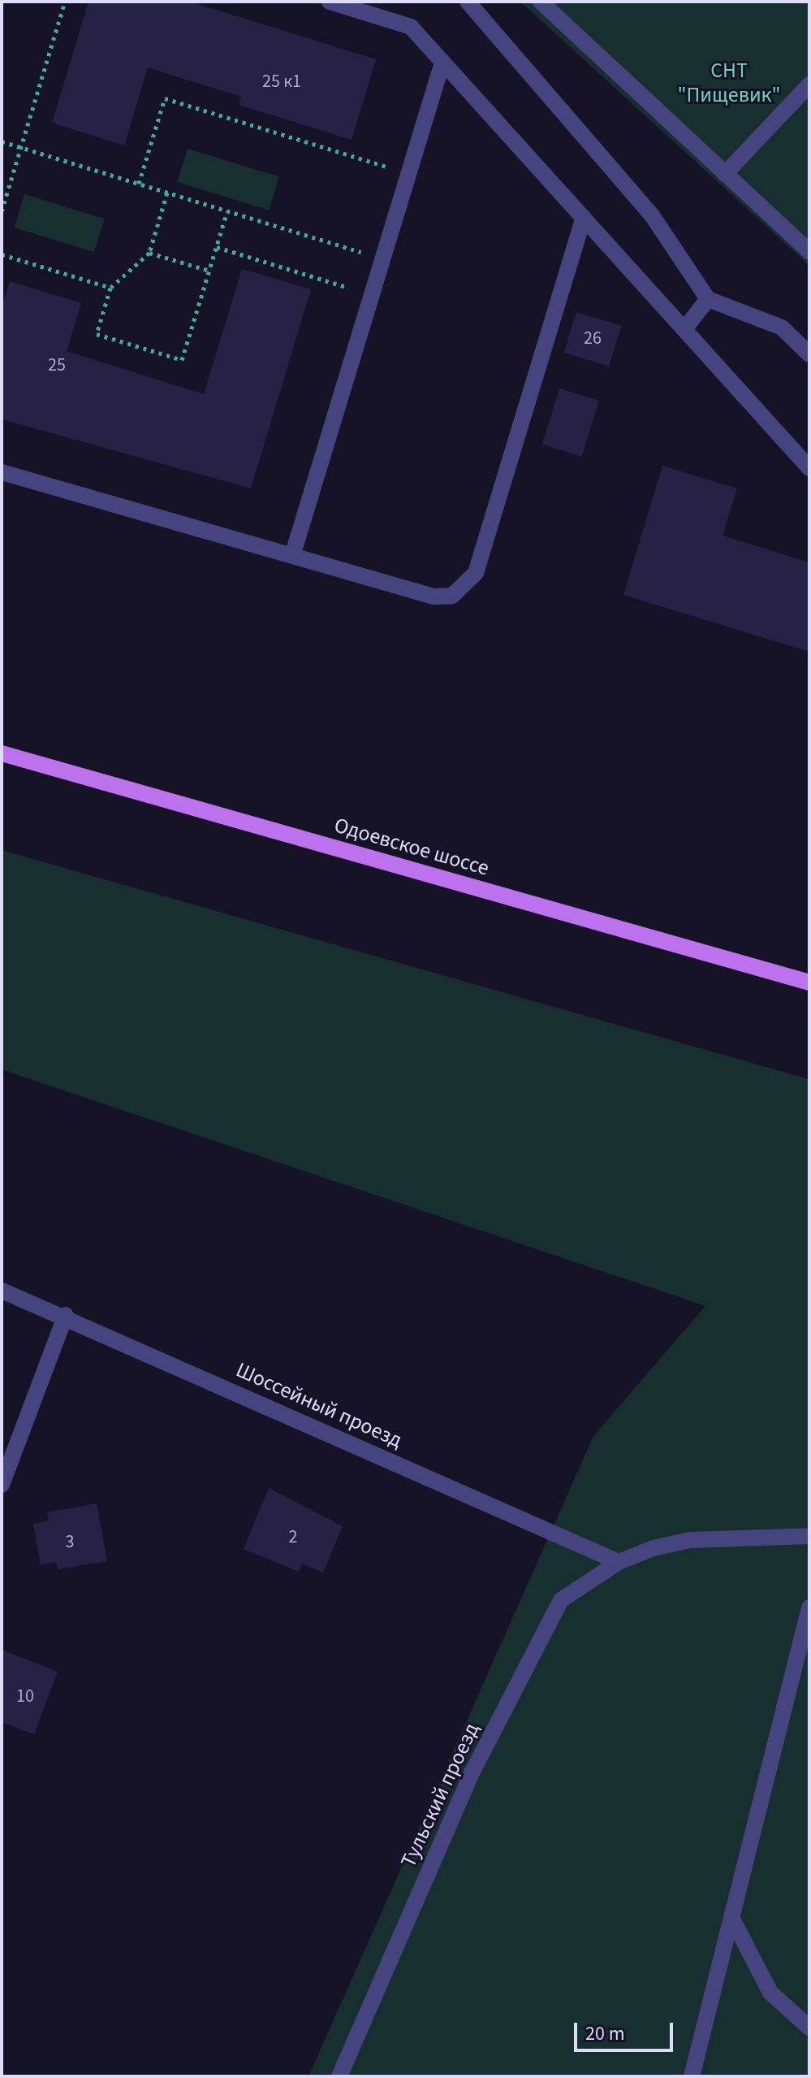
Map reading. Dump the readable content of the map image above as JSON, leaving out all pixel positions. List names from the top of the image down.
{
  "streets": {
    "main road": ["Одоевское шоссе"],
    "street": ["Шоссейный проезд", "Тульский проезд"]
  },
  "crossings": [
    ["Шоссейный проезд", "Тульский проезд"]
  ],
  "parks": ["СНТ \"Пищевик\""],
  "house_numbers": [
    "25 к1",
    "26",
    "25",
    "2",
    "3",
    "10"
  ],
  "scale_bar": "20 m"
}
